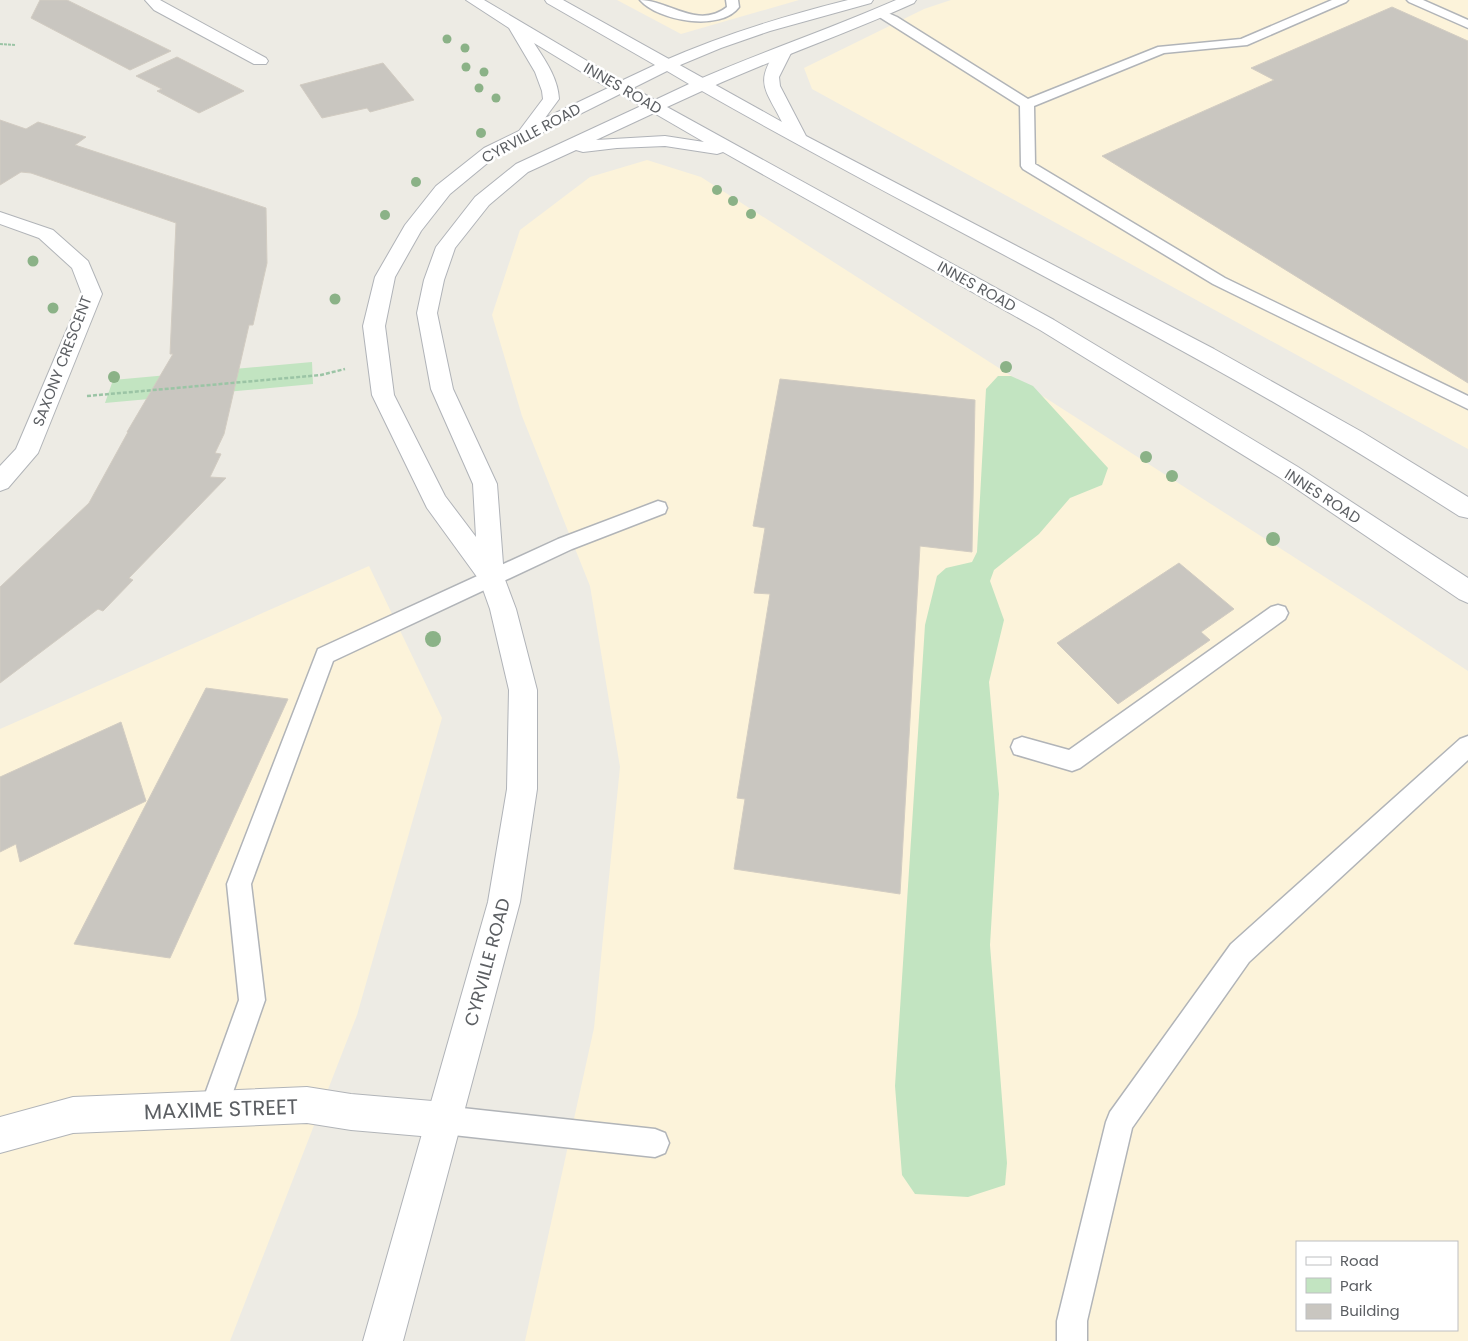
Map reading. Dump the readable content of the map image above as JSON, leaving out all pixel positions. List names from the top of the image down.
{
  "streets": {
    "main road": [
      "INNES ROAD",
      "CYRVILLE ROAD",
      "SAXONY CRESCENT",
      "MAXIME STREET"
    ]
  },
  "crossings": [
    ["INNES ROAD", "CYRVILLE ROAD"],
    ["CYRVILLE ROAD", "MAXIME STREET"]
  ],
  "legend": ["Road", "Park", "Building"]
}
